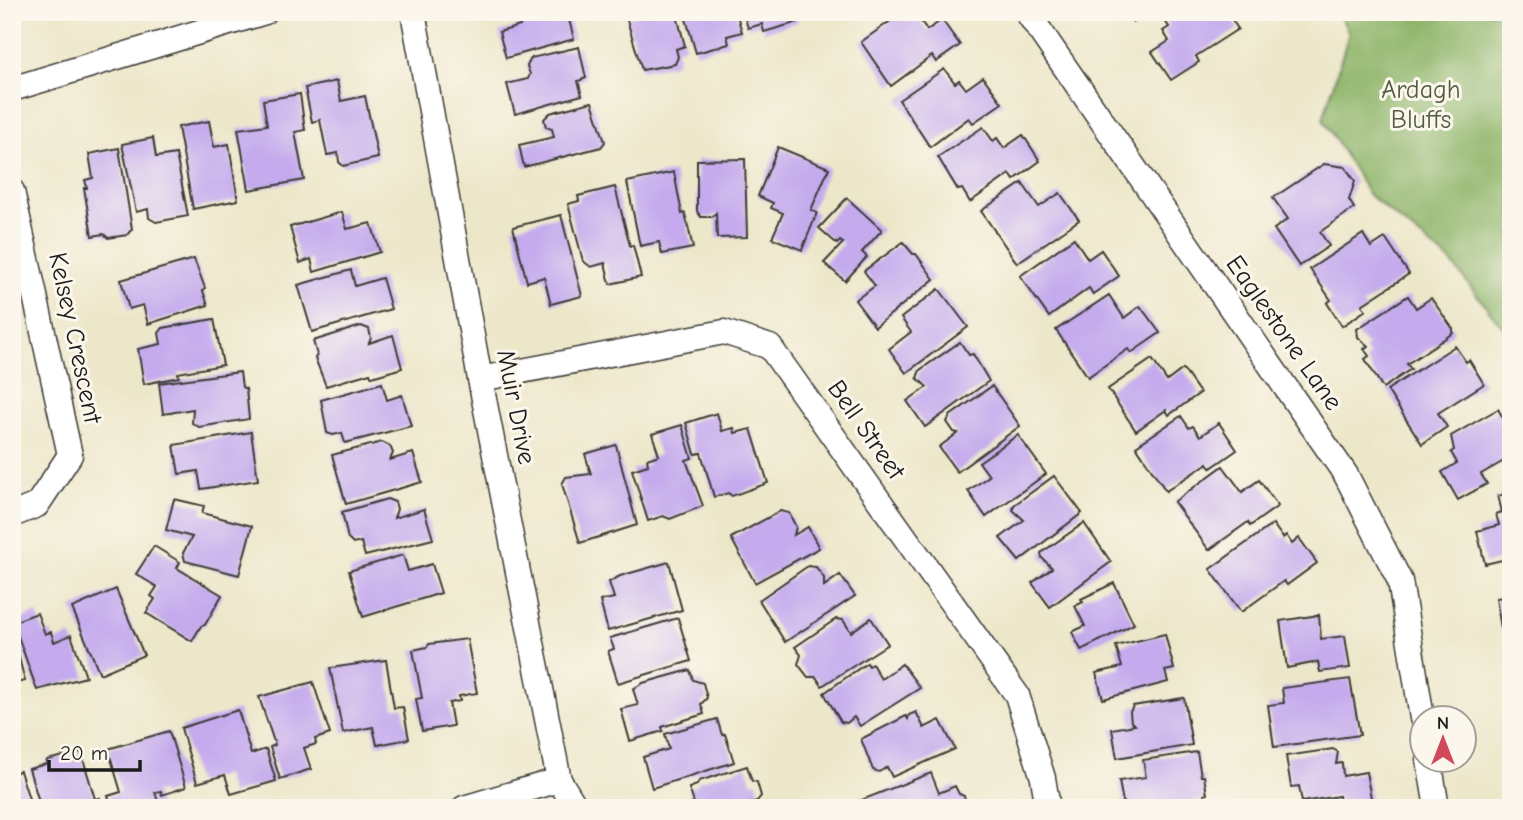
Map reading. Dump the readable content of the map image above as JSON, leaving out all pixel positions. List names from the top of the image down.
{
  "streets": {
    "street": [
      "Eaglestone Lane",
      "Kelsey Crescent",
      "Muir Drive",
      "Bell Street"
    ]
  },
  "crossings": [
    ["Muir Drive", "Bell Street"]
  ],
  "parks": ["Ardagh Bluffs"],
  "scale_bar": "20 m",
  "north": "top"
}
